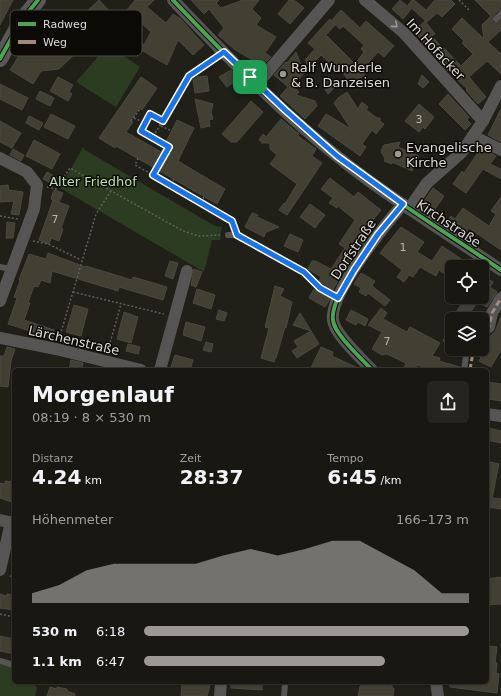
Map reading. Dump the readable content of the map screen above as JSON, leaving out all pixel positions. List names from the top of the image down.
{
  "streets": {
    "street": [
      "Im Hofacker",
      "Kirchstraße",
      "Dorfstraße",
      "Lärchenstraße"
    ]
  },
  "crossings": [
    ["Im Hofacker", "Dorfstraße"],
    ["Kirchstraße", "Dorfstraße"]
  ],
  "one_way": ["Im Hofacker"],
  "parks": ["Alter Friedhof"],
  "places": ["Ralf Wunderle & B. Danzeisen", "Evangelische Kirche"],
  "house_numbers": [
    "3",
    "7",
    "1",
    "7"
  ],
  "legend": ["Radweg", "Weg"],
  "page": {
    "heading": ["Morgenlauf", "08:19 · 8 × 530 m"],
    "stats": [
      ["Distanz", "4.24 km"],
      ["Zeit", "28:37"],
      ["Tempo", "6:45 /km"]
    ],
    "chart": ["Höhenmeter", "166–173 m"],
    "list": [
      {
        "name": "530 m",
        "note": "6:18"
      },
      {
        "name": "1.1 km",
        "note": "6:47"
      }
    ]
  }
}
